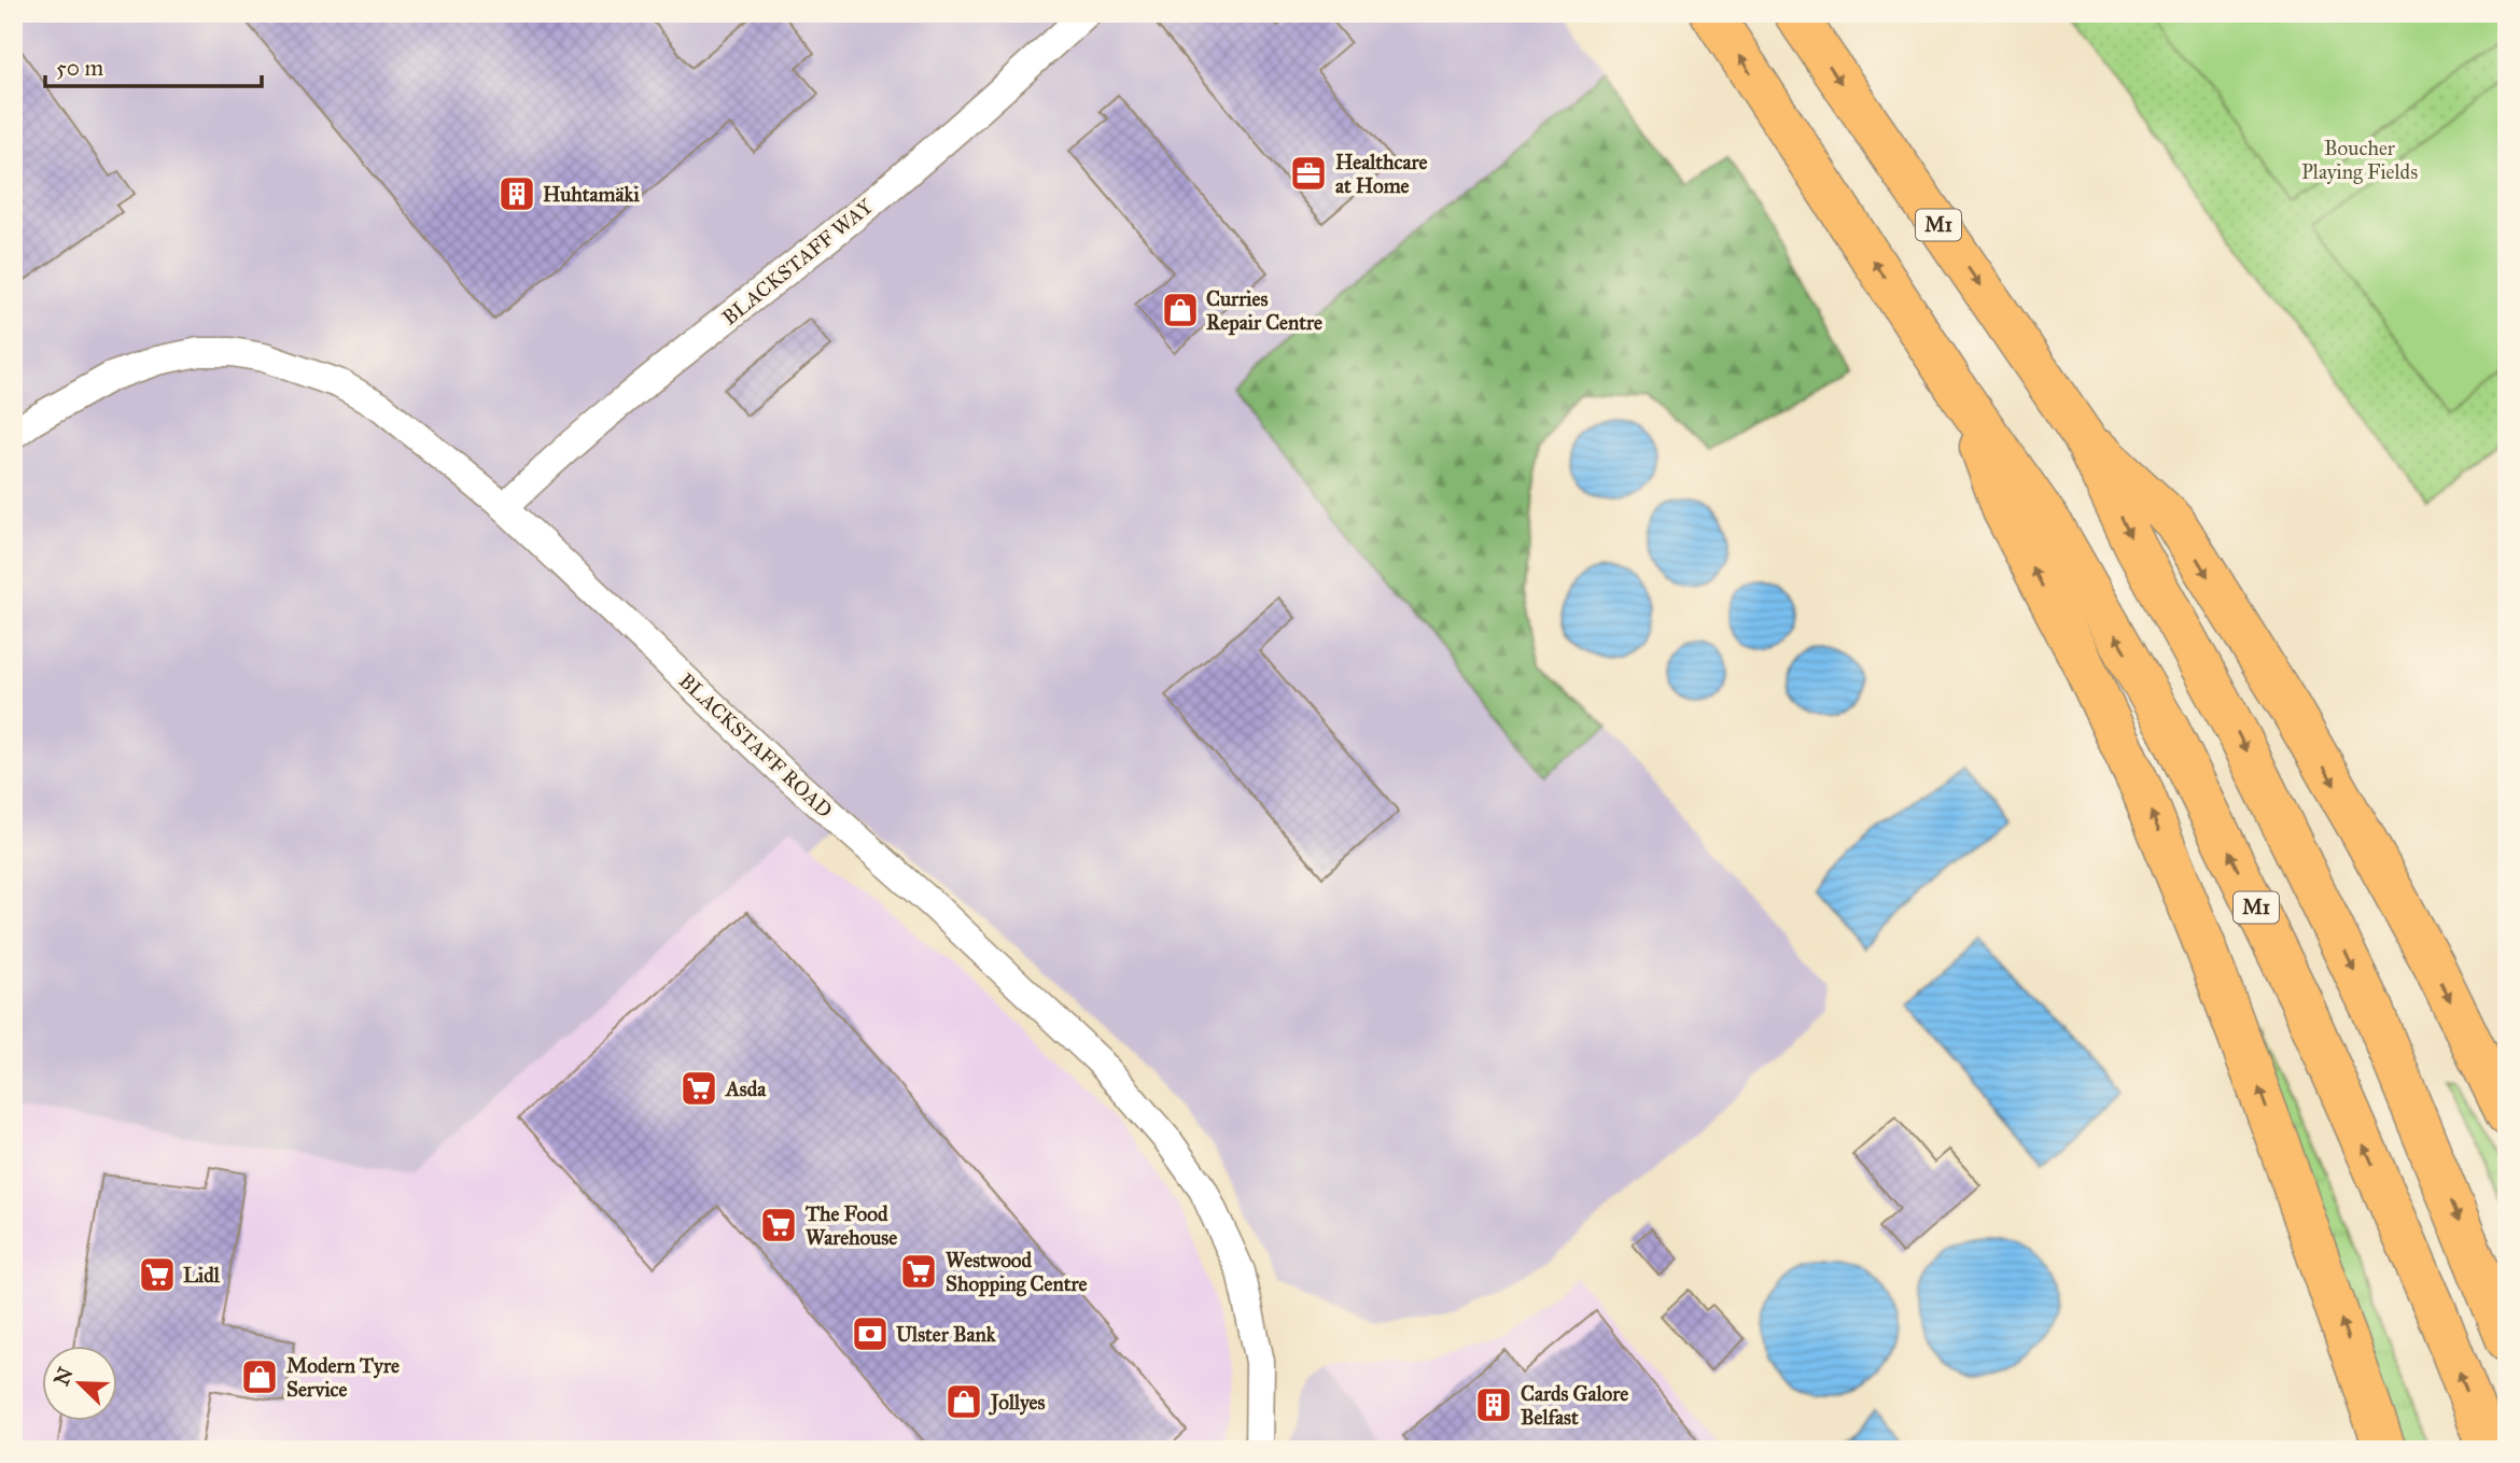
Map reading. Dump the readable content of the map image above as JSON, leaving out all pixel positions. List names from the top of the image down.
{
  "streets": {
    "highway": ["M1"],
    "street": ["BLACKSTAFF WAY", "BLACKSTAFF ROAD"]
  },
  "crossings": [
    ["BLACKSTAFF WAY", "BLACKSTAFF ROAD"]
  ],
  "parks": ["Boucher Playing Fields"],
  "places": {
    "office": ["Healthcare at Home"],
    "building": ["Huhtamäki", "Cards Galore Belfast"],
    "shop": ["Curries Repair Centre", "Modern Tyre Service", "Jollyes"],
    "supermarket": [
      "Asda",
      "The Food Warehouse",
      "Westwood Shopping Centre",
      "Lidl"
    ],
    "bank": ["Ulster Bank"]
  },
  "scale_bar": "50 m",
  "north": "top left"
}
